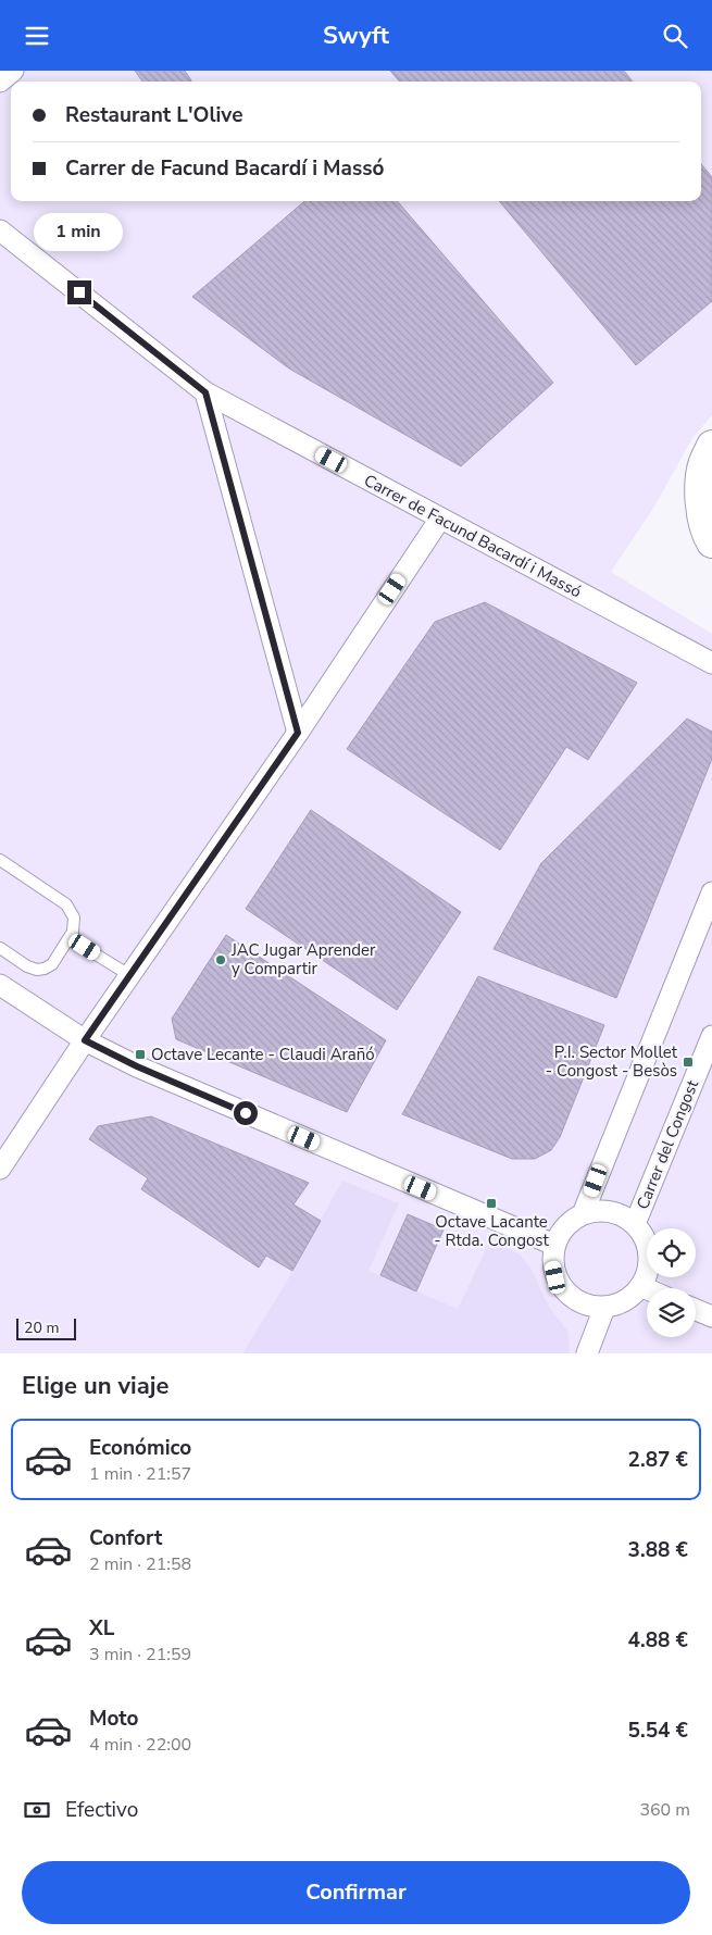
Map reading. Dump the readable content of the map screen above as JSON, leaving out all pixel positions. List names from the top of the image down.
{
  "streets": {
    "street": ["Carrer de Facund Bacardí i Massó", "Carrer del Congost"]
  },
  "places": {
    "other": ["JAC Jugar Aprender y Compartir"],
    "transit": ["Octave Lecante - Claudi Arañó", "P.I. Sector Mollet - Congost - Besòs", "Octave Lacante - Rtda. Congost"]
  },
  "scale_bar": "20 m",
  "page": {
    "header": "Swyft",
    "banner": ["Restaurant L'Olive", "Carrer de Facund Bacardí i Massó"],
    "bubble": "1 min",
    "scale": "20 m",
    "heading": "Elige un viaje",
    "list": [
      {
        "name": "Económico",
        "note": "1 min · 21:57",
        "value": "2.87 €"
      },
      {
        "name": "Confort",
        "note": "2 min · 21:58",
        "value": "3.88 €"
      },
      {
        "name": "XL",
        "note": "3 min · 21:59",
        "value": "4.88 €"
      },
      {
        "name": "Moto",
        "note": "4 min · 22:00",
        "value": "5.54 €"
      }
    ],
    "pay": ["Efectivo", "360 m"],
    "buttons": "Confirmar"
  }
}
